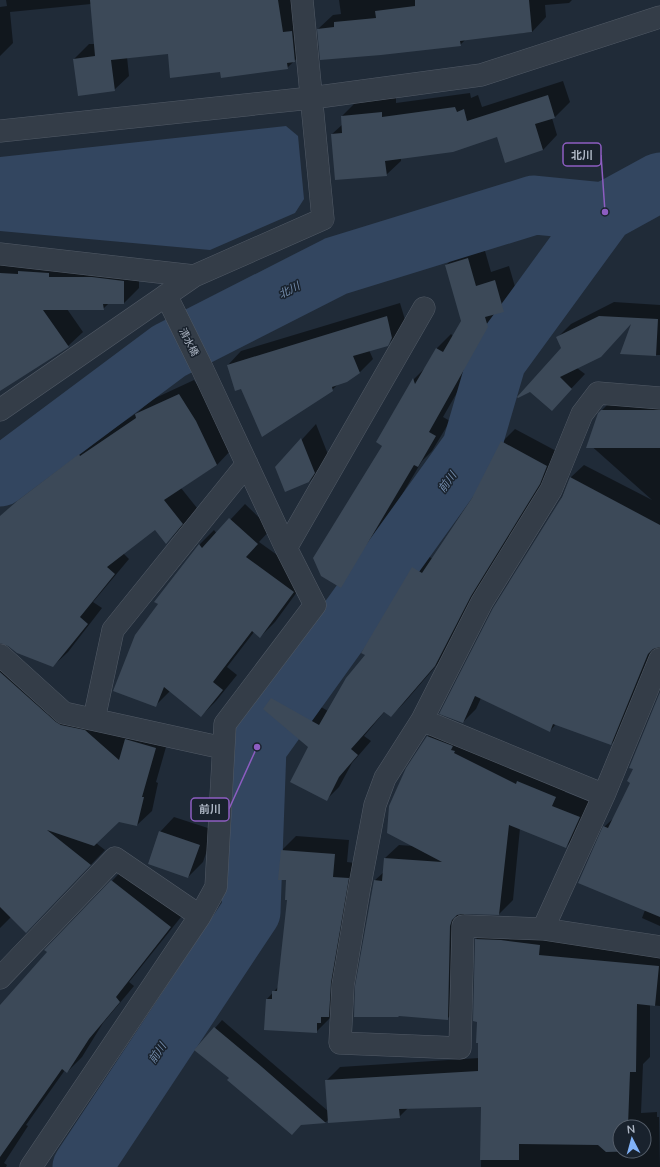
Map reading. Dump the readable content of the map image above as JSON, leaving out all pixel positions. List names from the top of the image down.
{
  "streets": {
    "street": ["清水橋"]
  },
  "water": ["北川", "前川"],
  "places": ["北川", "前川"],
  "north": "top"
}
